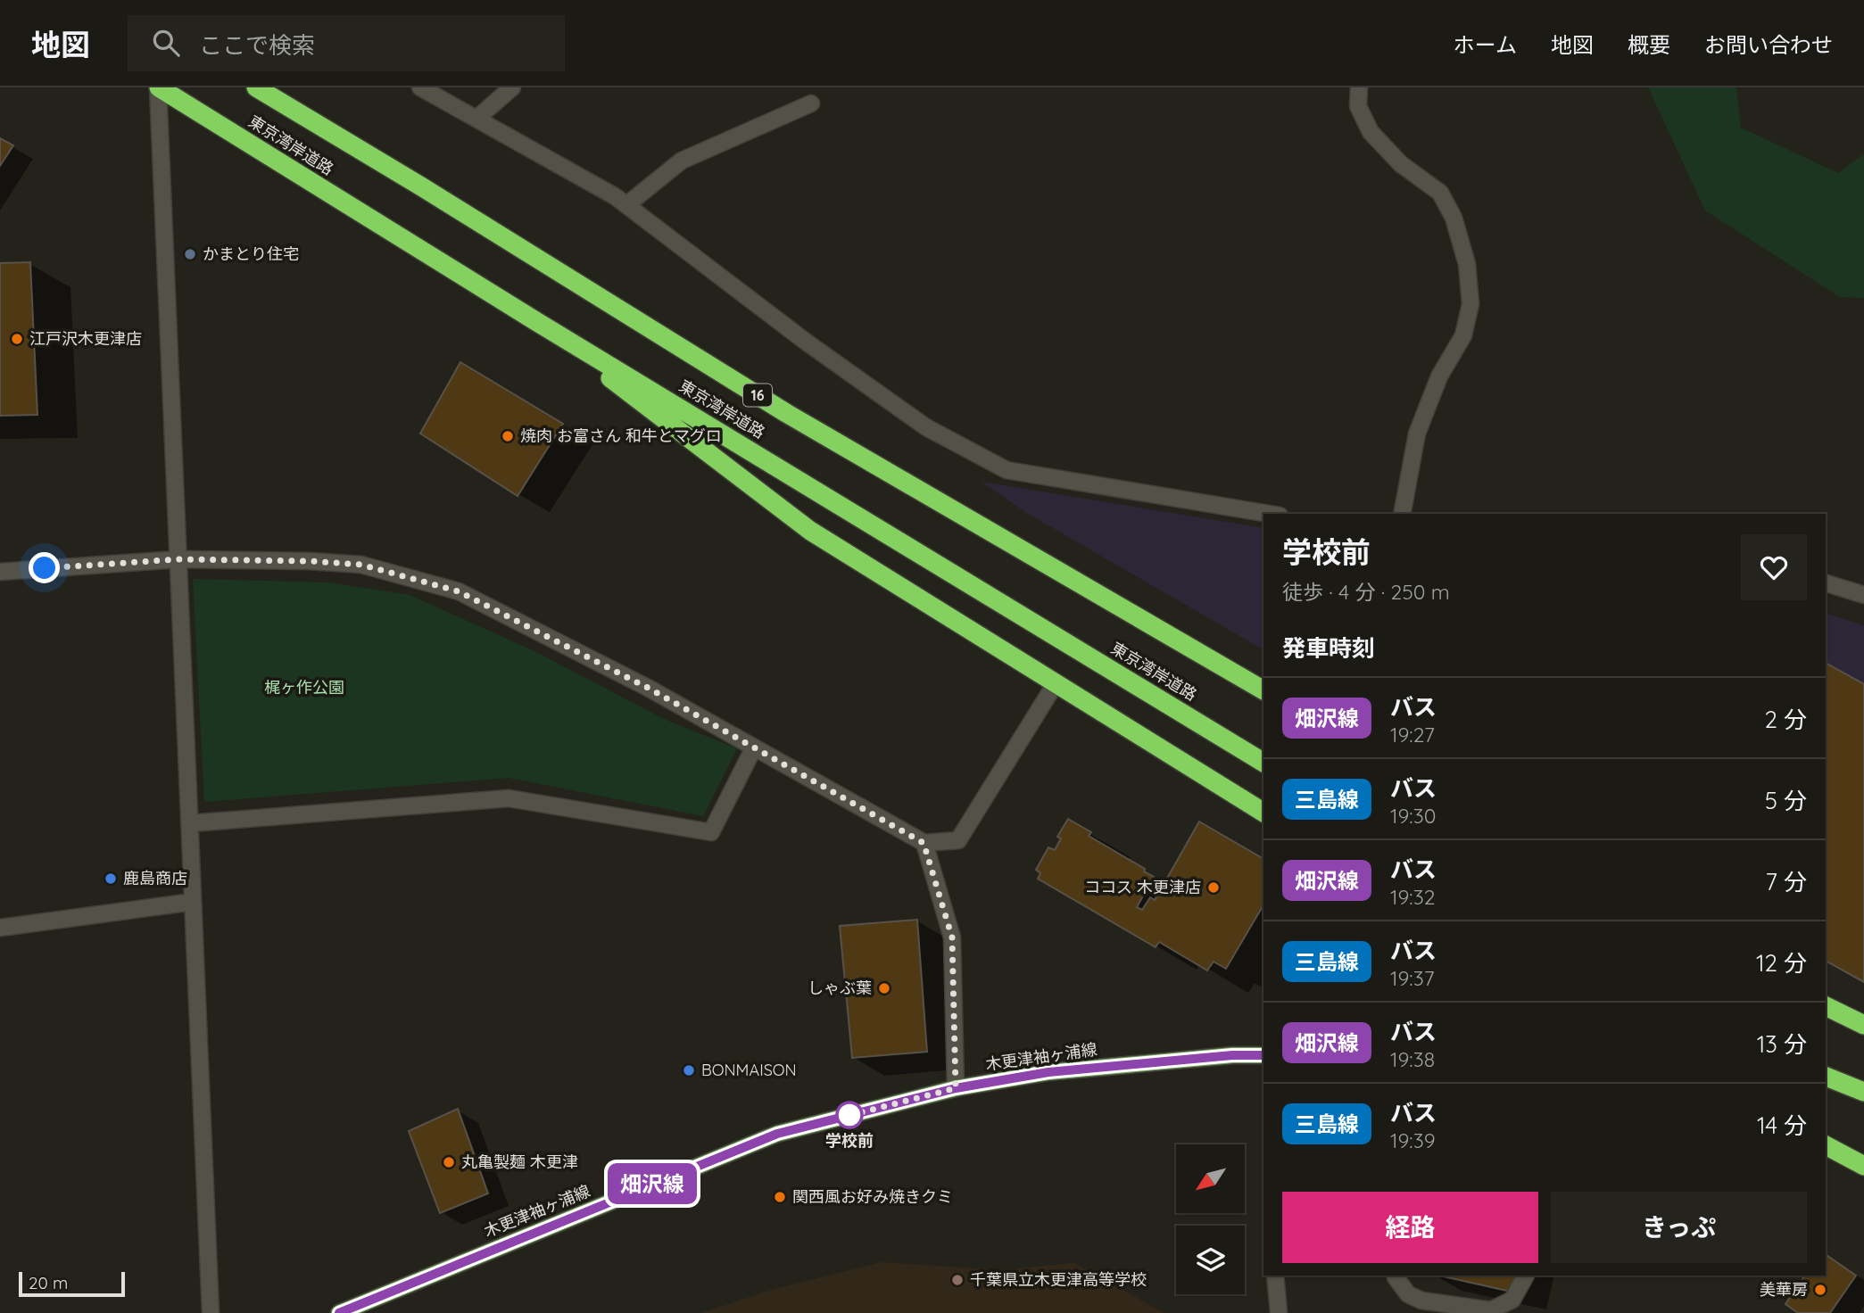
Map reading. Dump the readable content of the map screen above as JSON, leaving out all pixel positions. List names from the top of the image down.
{
  "streets": {
    "highway": ["東京湾岸道路", "16"],
    "main road": ["木更津袖ヶ浦線"]
  },
  "parks": ["梶ヶ作公園"],
  "places": [
    "かまとり住宅",
    "江戸沢木更津店",
    "焼肉 お富さん 和牛とマグロ",
    "鹿島商店",
    "ココス 木更津店",
    "しゃぶ葉",
    "BONMAISON",
    "学校前",
    "丸亀製麺 木更津",
    "関西風お好み焼きクミ",
    "千葉県立木更津高等学校",
    "美華房"
  ],
  "lines": ["bus line 畑沢線"],
  "scale_bar": "20 m",
  "north": "bottom left",
  "page": {
    "header": "地図",
    "search": "ここで検索",
    "nav": [
      "ホーム",
      "地図",
      "概要",
      "お問い合わせ"
    ],
    "on_map": "畑沢線",
    "heading": [
      ["学校前", "徒歩 · 4 分 · 250 m"],
      "発車時刻"
    ],
    "list": [
      {
        "mark": "畑沢線",
        "name": "バス",
        "note": "19:27",
        "value": "2 分"
      },
      {
        "mark": "三島線",
        "name": "バス",
        "note": "19:30",
        "value": "5 分"
      },
      {
        "mark": "畑沢線",
        "name": "バス",
        "note": "19:32",
        "value": "7 分"
      },
      {
        "mark": "三島線",
        "name": "バス",
        "note": "19:37",
        "value": "12 分"
      },
      {
        "mark": "畑沢線",
        "name": "バス",
        "note": "19:38",
        "value": "13 分"
      },
      {
        "mark": "三島線",
        "name": "バス",
        "note": "19:39",
        "value": "14 分"
      }
    ],
    "buttons": ["経路", "きっぷ"],
    "scale": "20 m"
  }
}
